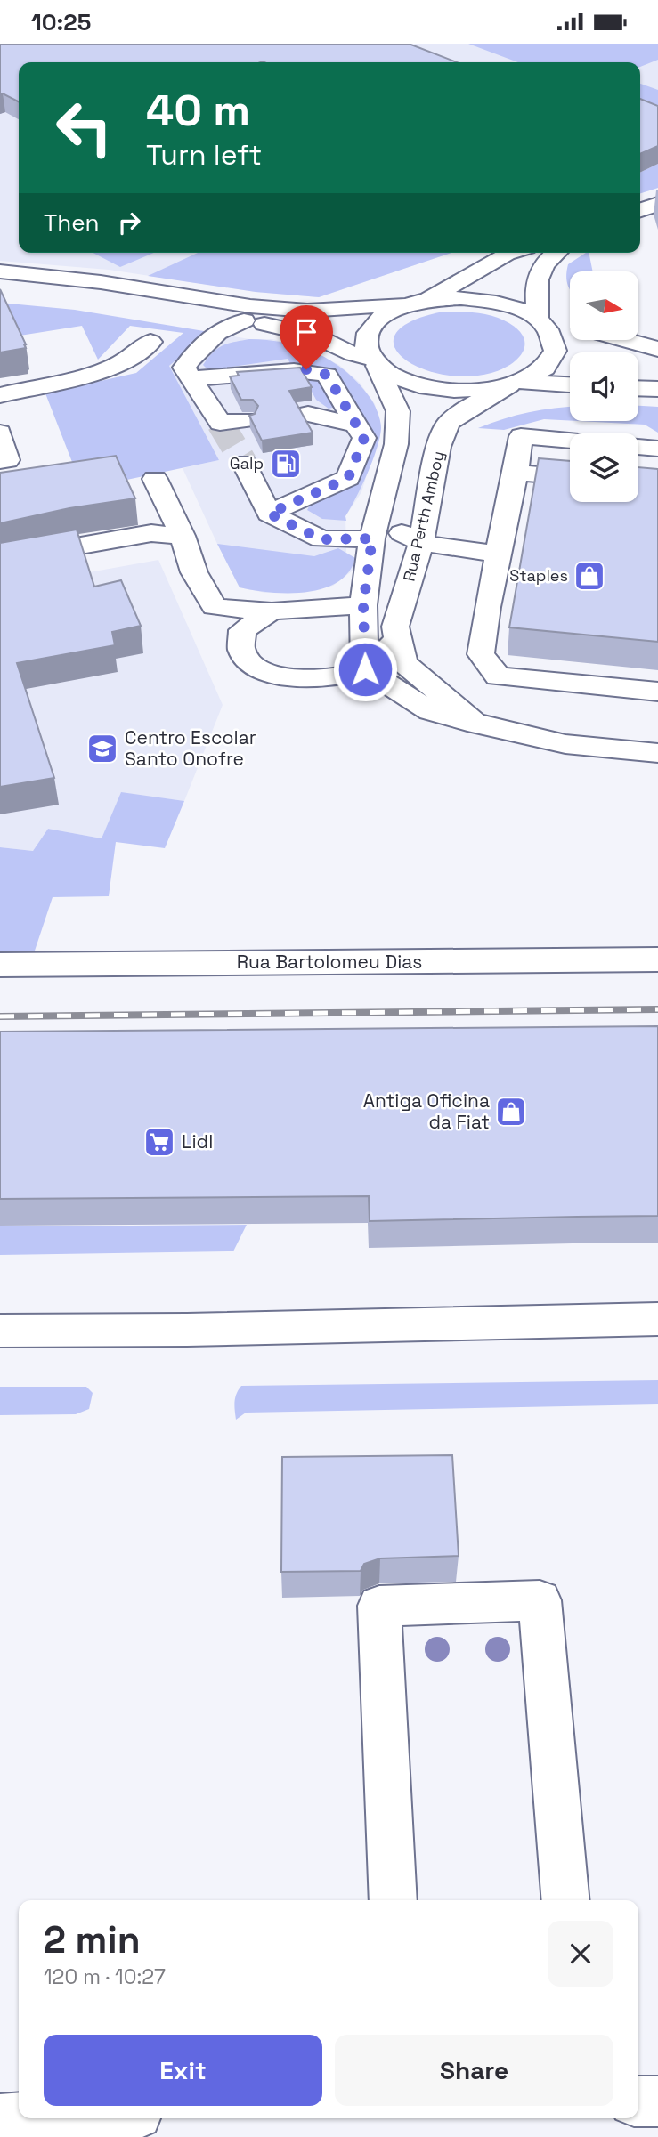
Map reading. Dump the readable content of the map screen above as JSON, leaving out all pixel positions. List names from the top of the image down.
{
  "streets": {
    "street": ["Rua Perth Amboy", "Rua Bartolomeu Dias"]
  },
  "places": {
    "fuel station": ["Galp"],
    "shop": ["Staples", "Antiga Oficina da Fiat"],
    "school or university": ["Centro Escolar Santo Onofre"],
    "supermarket": ["Lidl"]
  },
  "north": "right",
  "page": {
    "status": "10:25",
    "turn": ["40 m", "Turn left"],
    "then": "Then",
    "heading": ["2 min", "120 m · 10:27"],
    "buttons": ["Exit", "Share"]
  }
}
